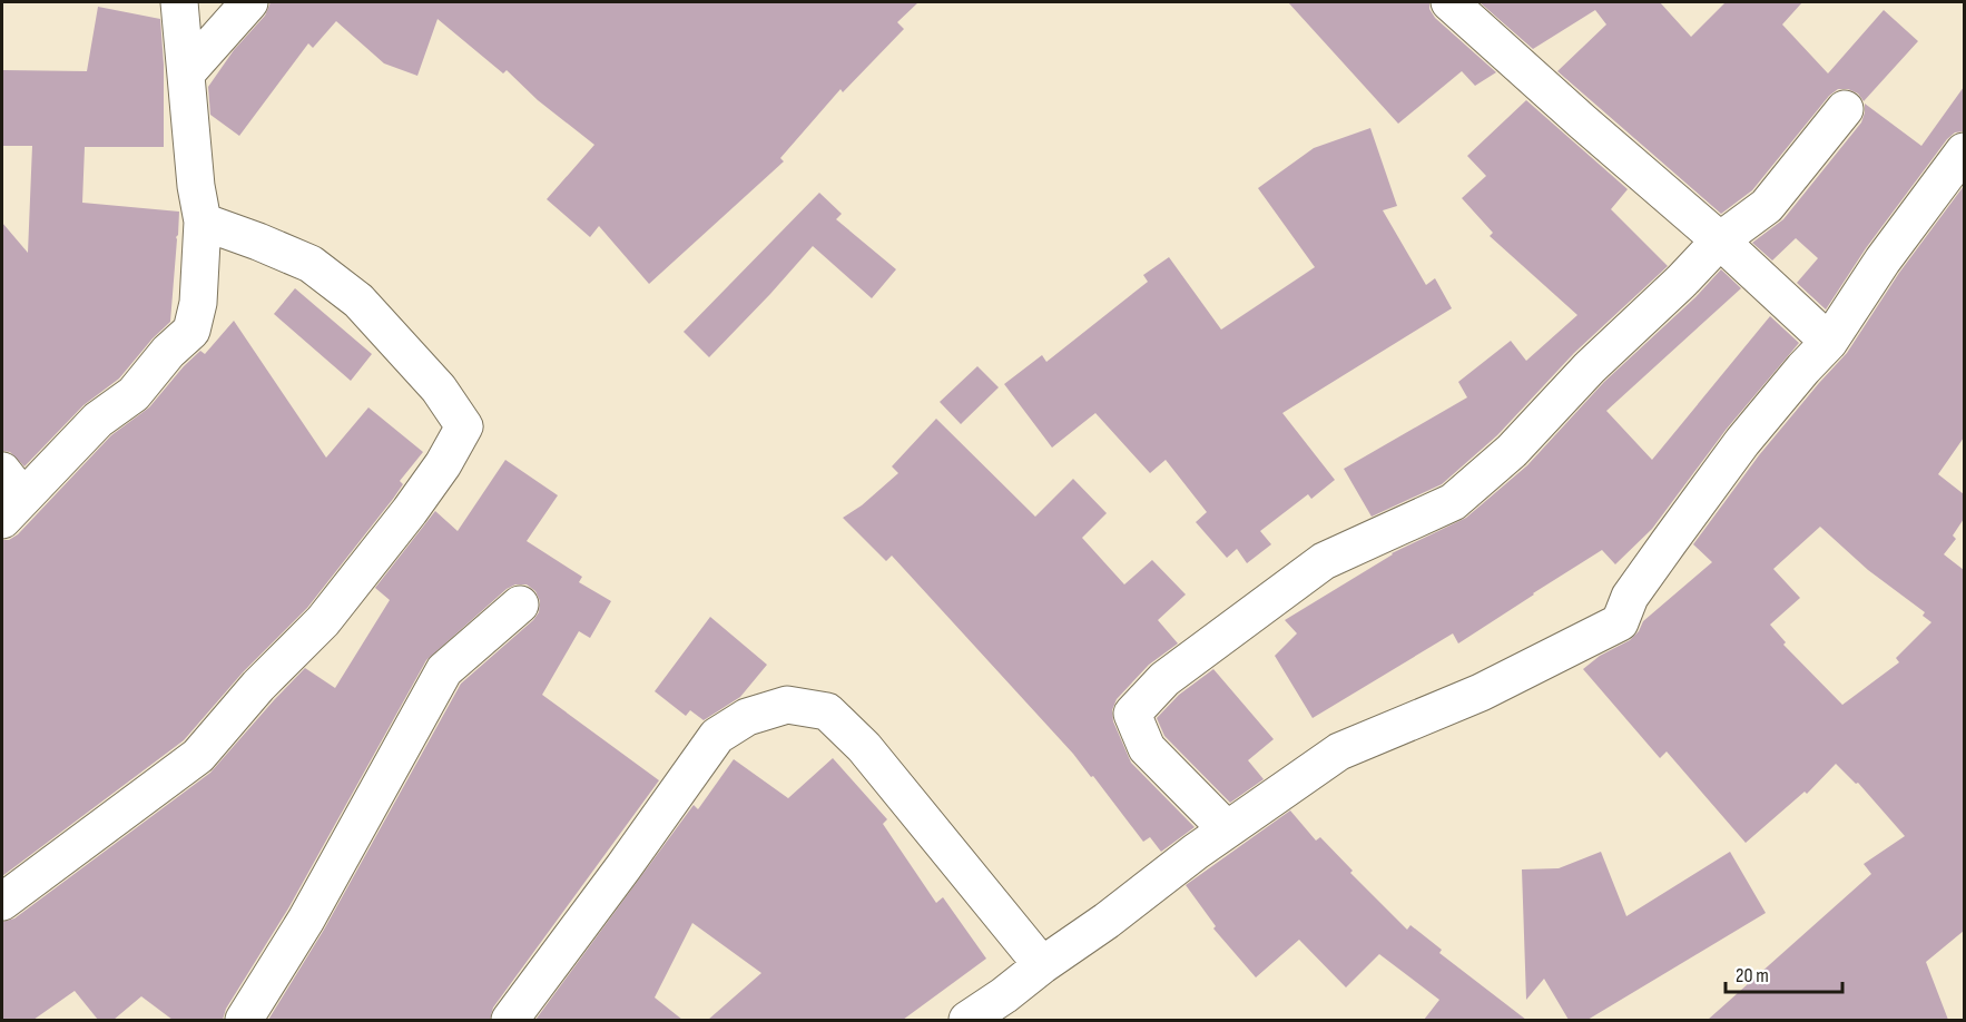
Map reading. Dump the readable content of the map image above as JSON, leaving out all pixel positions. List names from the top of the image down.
{
  "scale_bar": "20 m"
}
